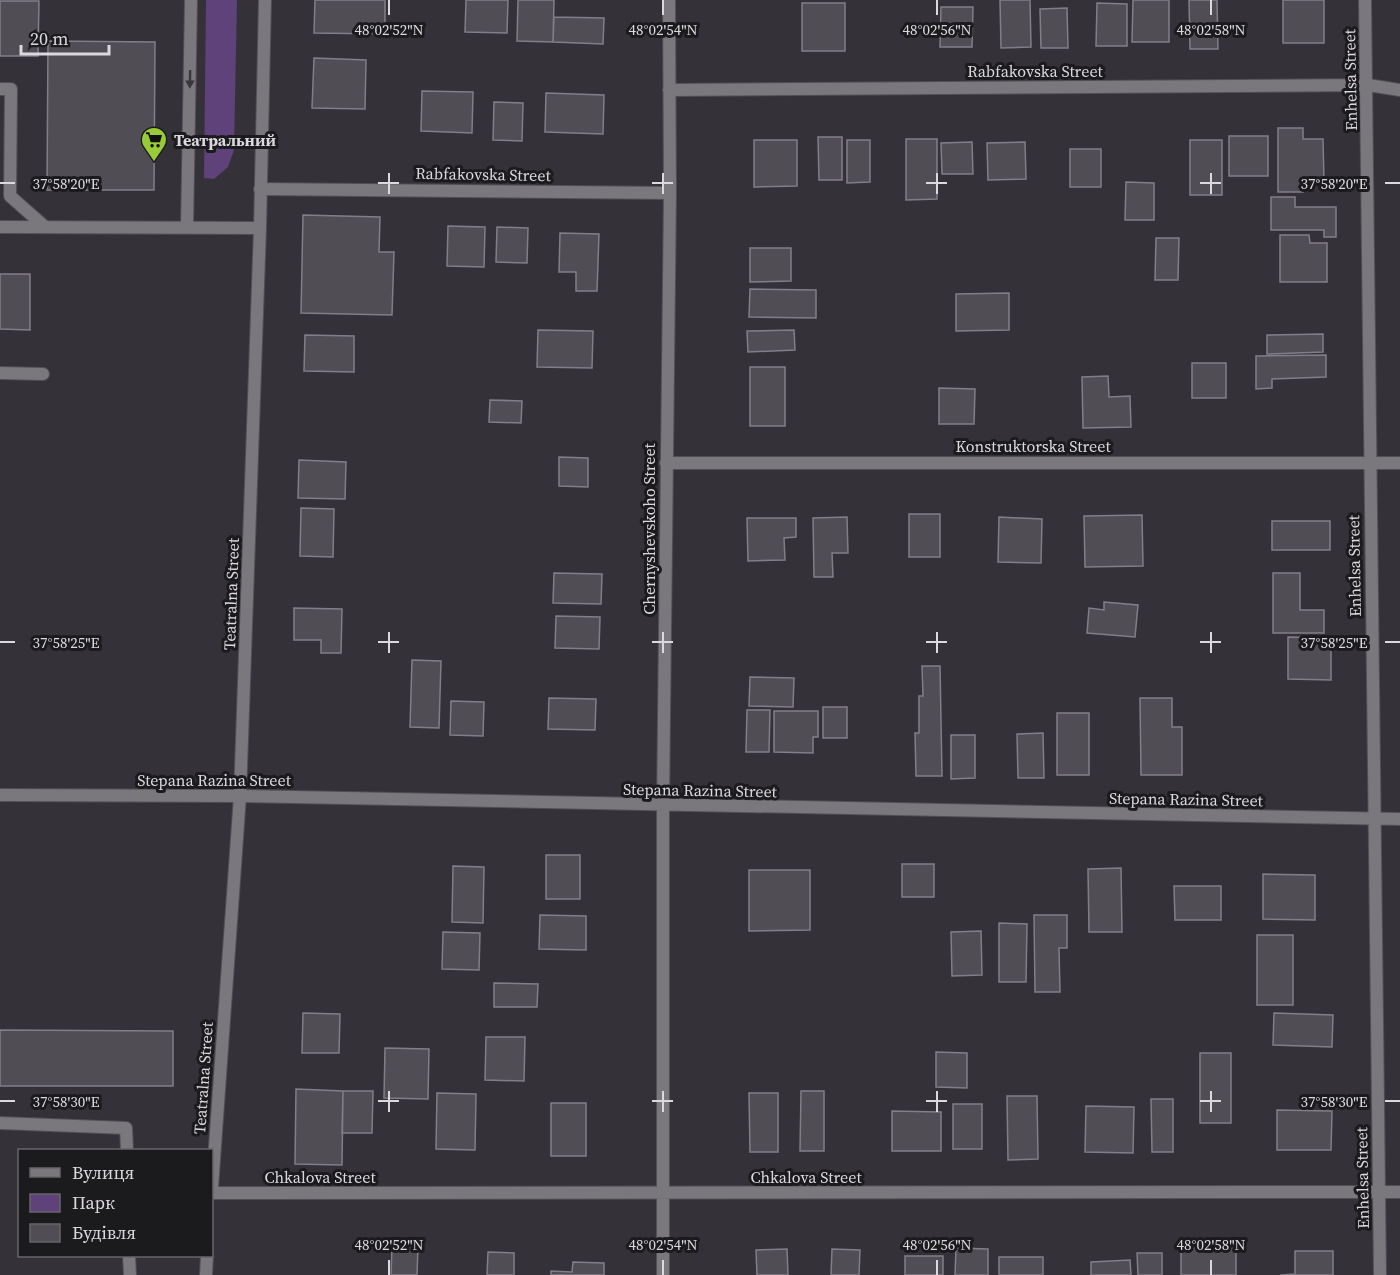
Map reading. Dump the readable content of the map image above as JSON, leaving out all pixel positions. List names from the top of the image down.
{
  "streets": {
    "street": [
      "Rabfakovska Street",
      "Enhelsa Street",
      "Konstruktorska Street",
      "Chernyshevskoho Street",
      "Teatralna Street",
      "Stepana Razina Street",
      "Chkalova Street"
    ]
  },
  "crossings": [
    ["Rabfakovska Street", "Enhelsa Street"],
    ["Rabfakovska Street", "Chernyshevskoho Street"],
    ["Rabfakovska Street", "Teatralna Street"],
    ["Enhelsa Street", "Konstruktorska Street"],
    ["Enhelsa Street", "Stepana Razina Street"],
    ["Enhelsa Street", "Chkalova Street"],
    ["Konstruktorska Street", "Chernyshevskoho Street"],
    ["Chernyshevskoho Street", "Stepana Razina Street"],
    ["Chernyshevskoho Street", "Chkalova Street"],
    ["Teatralna Street", "Stepana Razina Street"]
  ],
  "places": {
    "supermarket": ["Театральний"]
  },
  "legend": ["Вулиця", "Парк", "Будівля"],
  "scale_bar": "20 m",
  "coordinates": [
    "48°02'52\"N",
    "48°02'54\"N",
    "48°02'56\"N",
    "48°02'58\"N",
    "37°58'20\"E",
    "37°58'25\"E",
    "37°58'30\"E"
  ]
}
